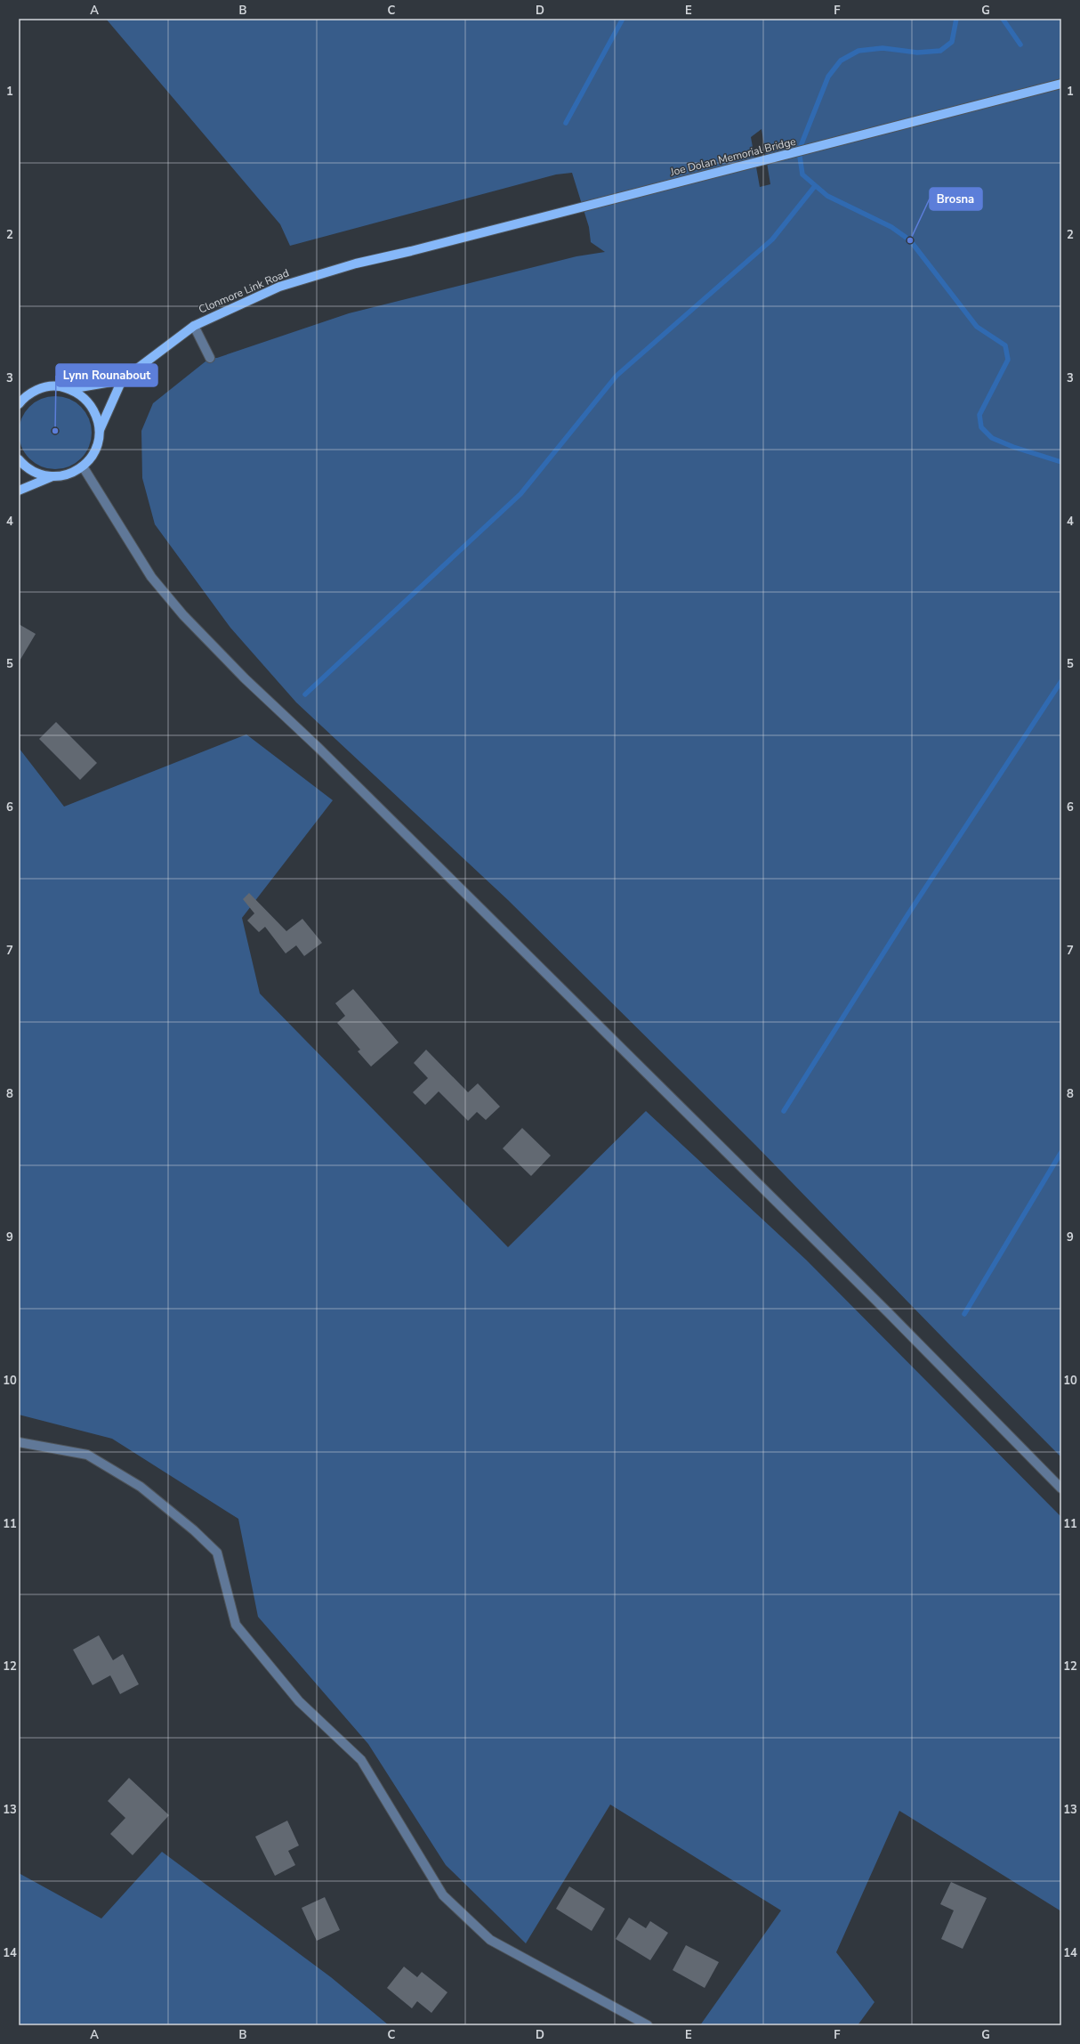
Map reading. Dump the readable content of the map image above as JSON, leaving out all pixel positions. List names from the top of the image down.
{
  "streets": {
    "main road": ["Joe Dolan Memorial Bridge", "Clonmore Link Road"]
  },
  "crossings": [
    ["Joe Dolan Memorial Bridge", "Clonmore Link Road"]
  ],
  "places": ["Brosna", "Lynn Rounabout"],
  "grid": {
    "columns": [
      "A",
      "B",
      "C",
      "D",
      "E",
      "F",
      "G"
    ],
    "rows": [
      "1",
      "2",
      "3",
      "4",
      "5",
      "6",
      "7",
      "8",
      "9",
      "10",
      "11",
      "12",
      "13",
      "14"
    ]
  }
}
